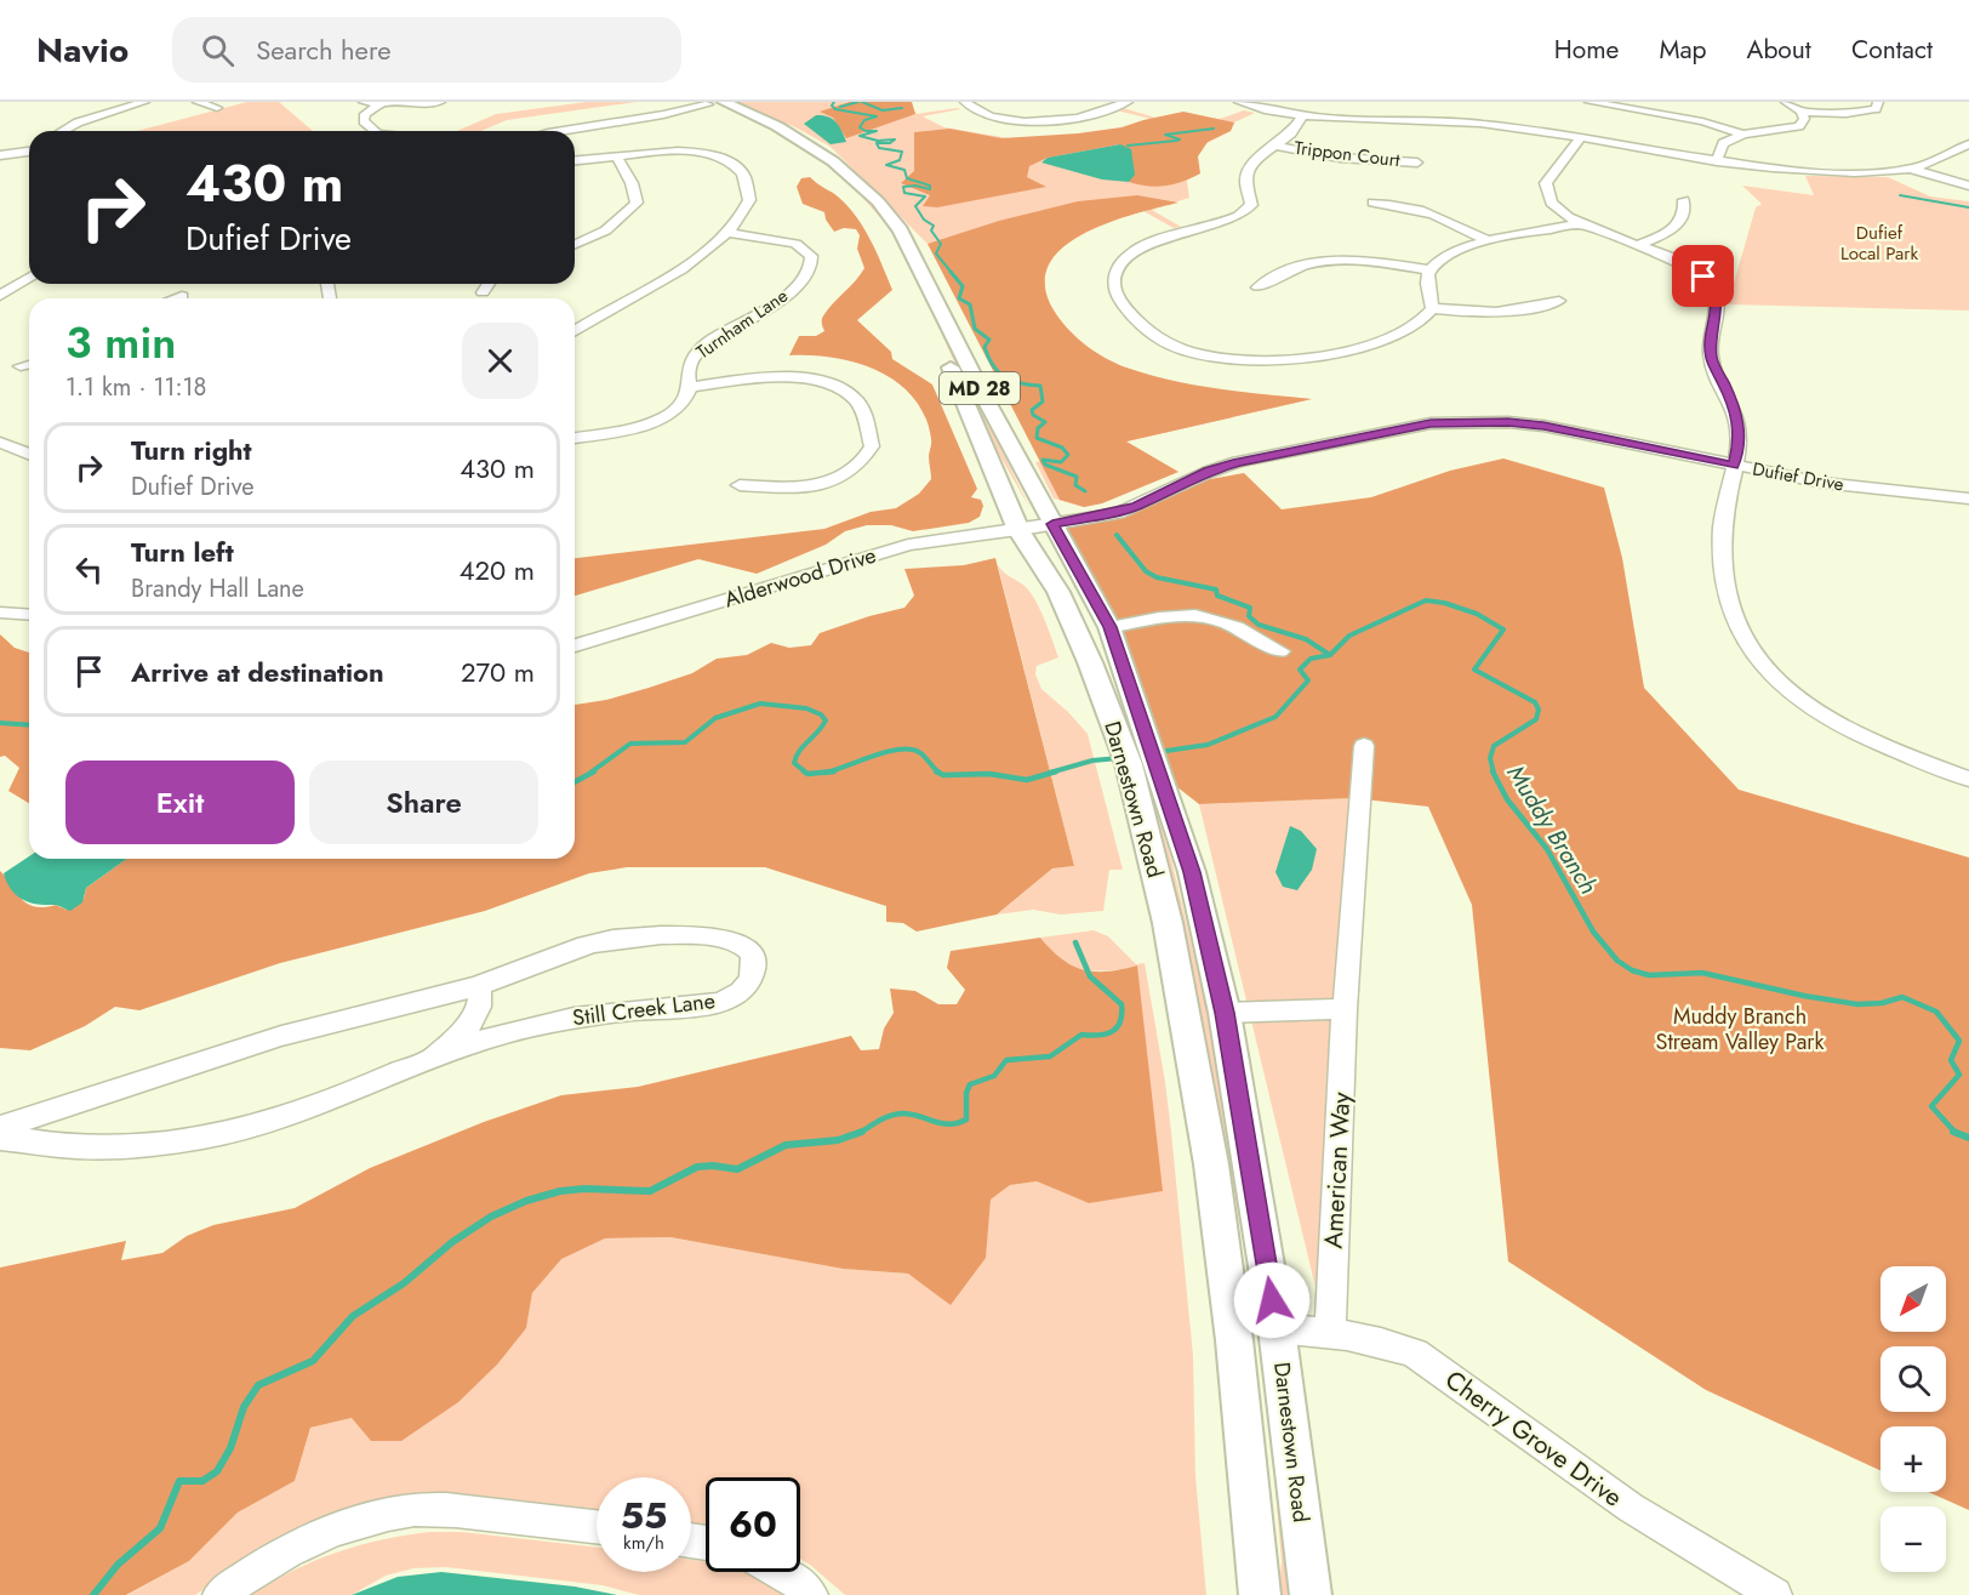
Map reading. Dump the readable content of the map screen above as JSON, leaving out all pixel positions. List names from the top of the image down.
{
  "streets": {
    "main road": ["MD 28", "Darnestown Road"],
    "street": [
      "Trippon Court",
      "Turnham Lane",
      "Dufief Drive",
      "Alderwood Drive",
      "Still Creek Lane",
      "American Way",
      "Cherry Grove Drive"
    ]
  },
  "crossings": [
    ["Dufief Drive", "Alderwood Drive"],
    ["Dufief Drive", "Darnestown Road"],
    ["Alderwood Drive", "Darnestown Road"],
    ["Darnestown Road", "Cherry Grove Drive"],
    ["American Way", "Cherry Grove Drive"]
  ],
  "water": ["Muddy Branch"],
  "parks": ["Dufief Local Park", "Muddy Branch Stream Valley Park"],
  "north": "bottom left",
  "page": {
    "header": "Navio",
    "search": "Search here",
    "nav": [
      "Home",
      "Map",
      "About",
      "Contact"
    ],
    "turn": ["430 m", "Dufief Drive"],
    "heading": ["3 min", "1.1 km · 11:18"],
    "list": [
      {
        "name": "Turn right",
        "note": "Dufief Drive",
        "value": "430 m"
      },
      {
        "name": "Turn left",
        "note": "Brandy Hall Lane",
        "value": "420 m"
      },
      {
        "name": "Arrive at destination",
        "value": "270 m"
      }
    ],
    "buttons": ["Exit", "Share"],
    "map_buttons": ["+", "−"],
    "speed": "55 km/h",
    "limit": "60"
  }
}
